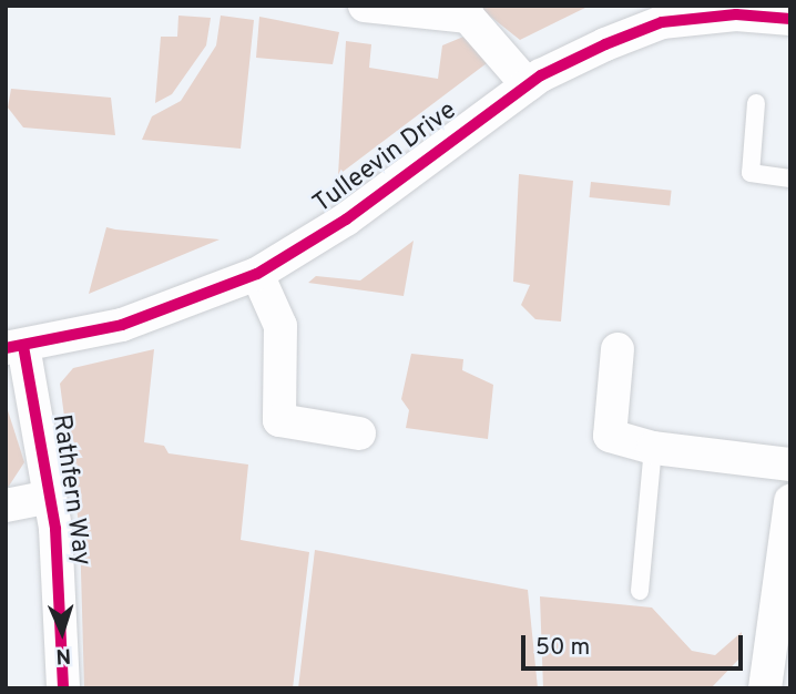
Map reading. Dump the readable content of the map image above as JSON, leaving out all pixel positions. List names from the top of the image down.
{
  "streets": {
    "street": ["Tulleevin Drive", "Rathfern Way"]
  },
  "crossings": [
    ["Tulleevin Drive", "Rathfern Way"]
  ],
  "scale_bar": "50 m",
  "north": "bottom"
}
